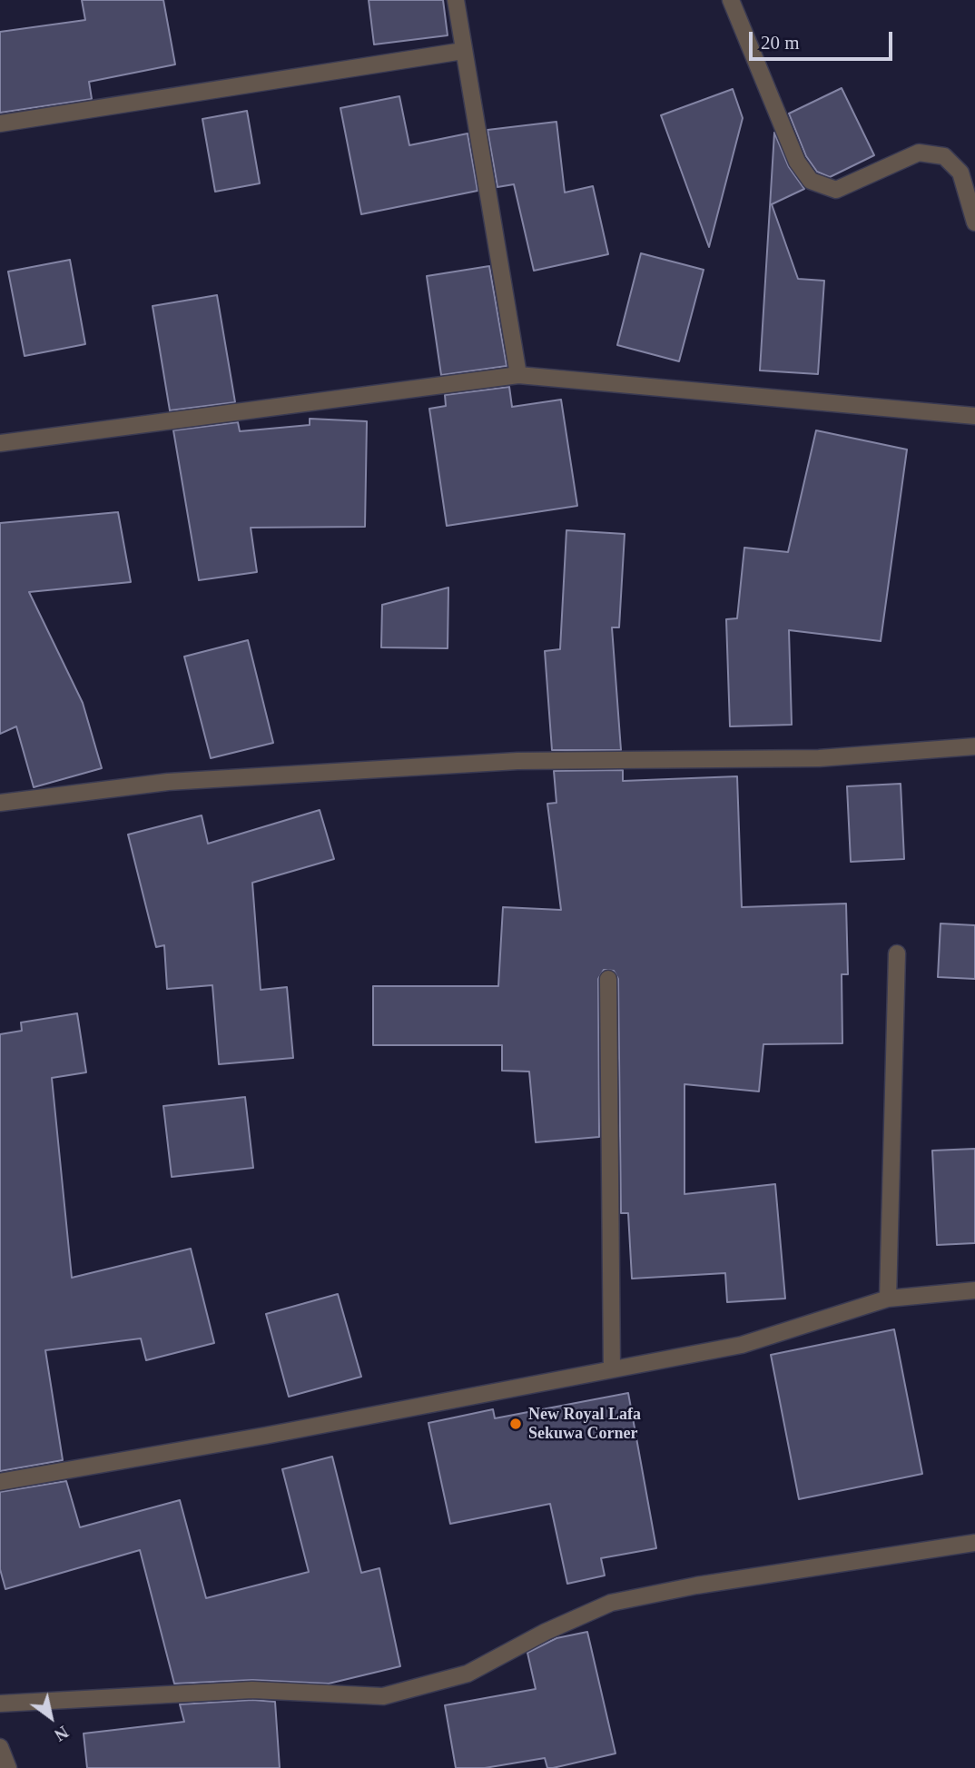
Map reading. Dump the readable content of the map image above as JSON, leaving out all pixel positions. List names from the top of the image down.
{
  "places": ["New Royal Lafa Sekuwa Corner"],
  "scale_bar": "20 m",
  "north": "bottom right"
}
